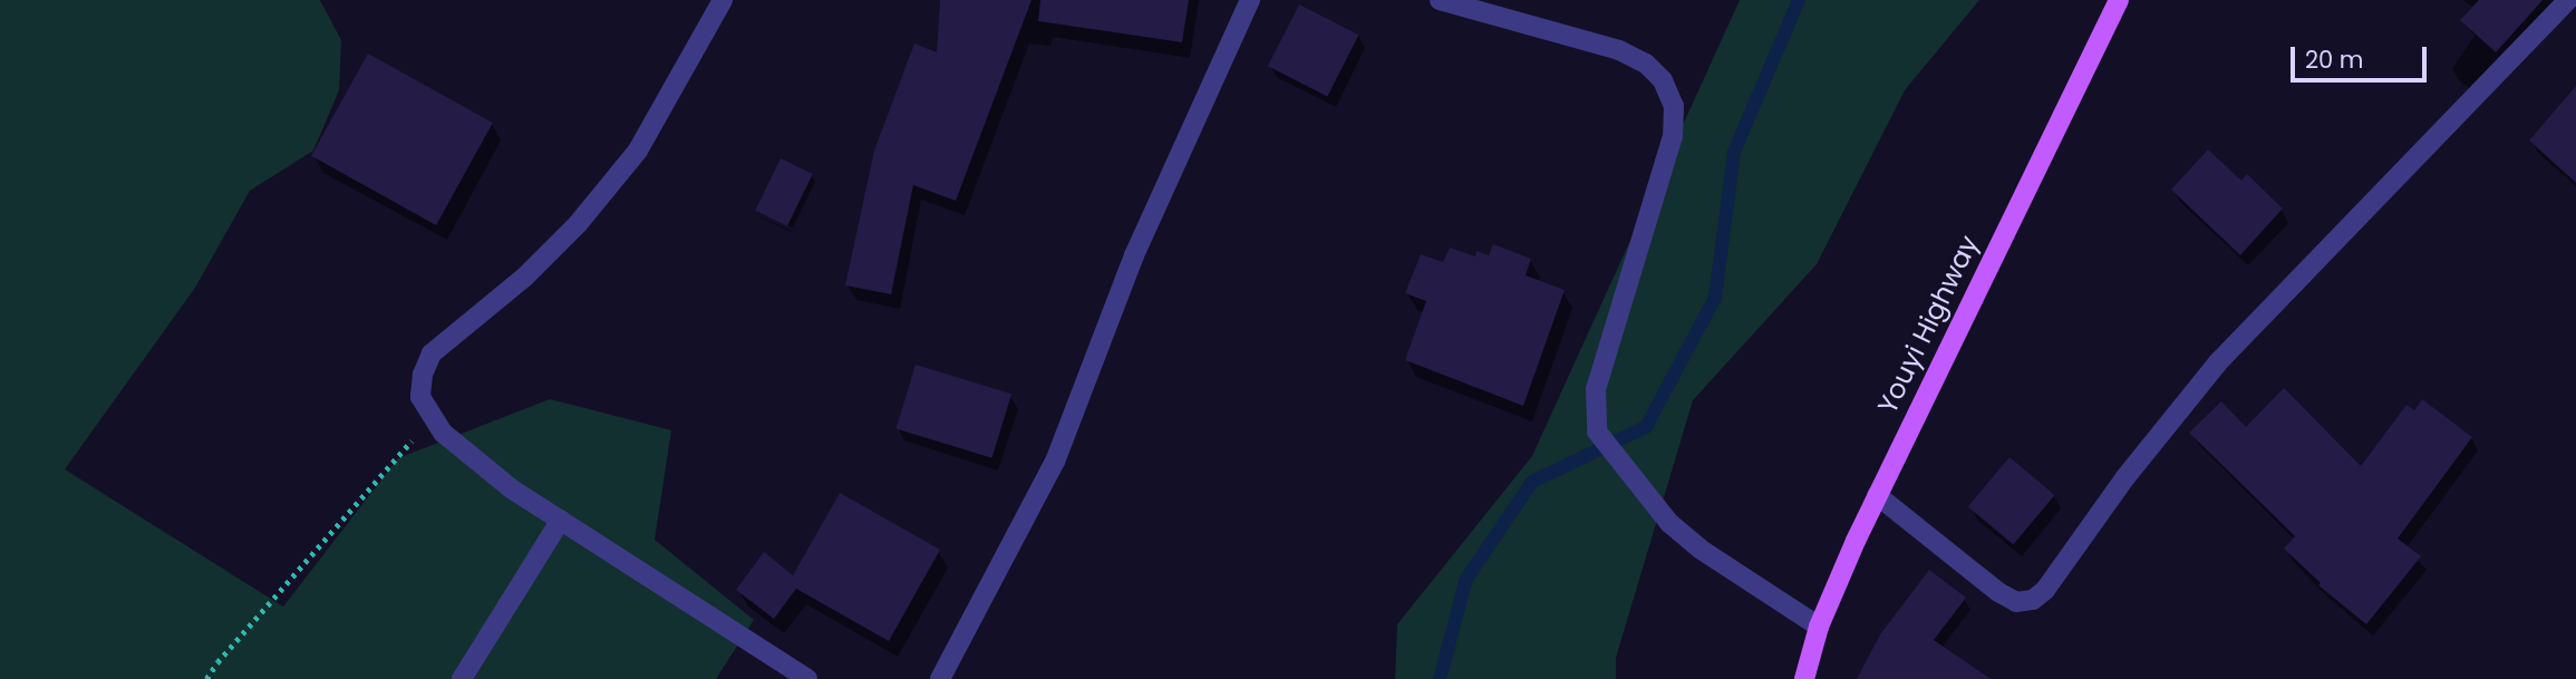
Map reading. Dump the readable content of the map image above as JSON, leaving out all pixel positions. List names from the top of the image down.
{
  "streets": {
    "main road": ["Youyi Highway"]
  },
  "scale_bar": "20 m"
}
